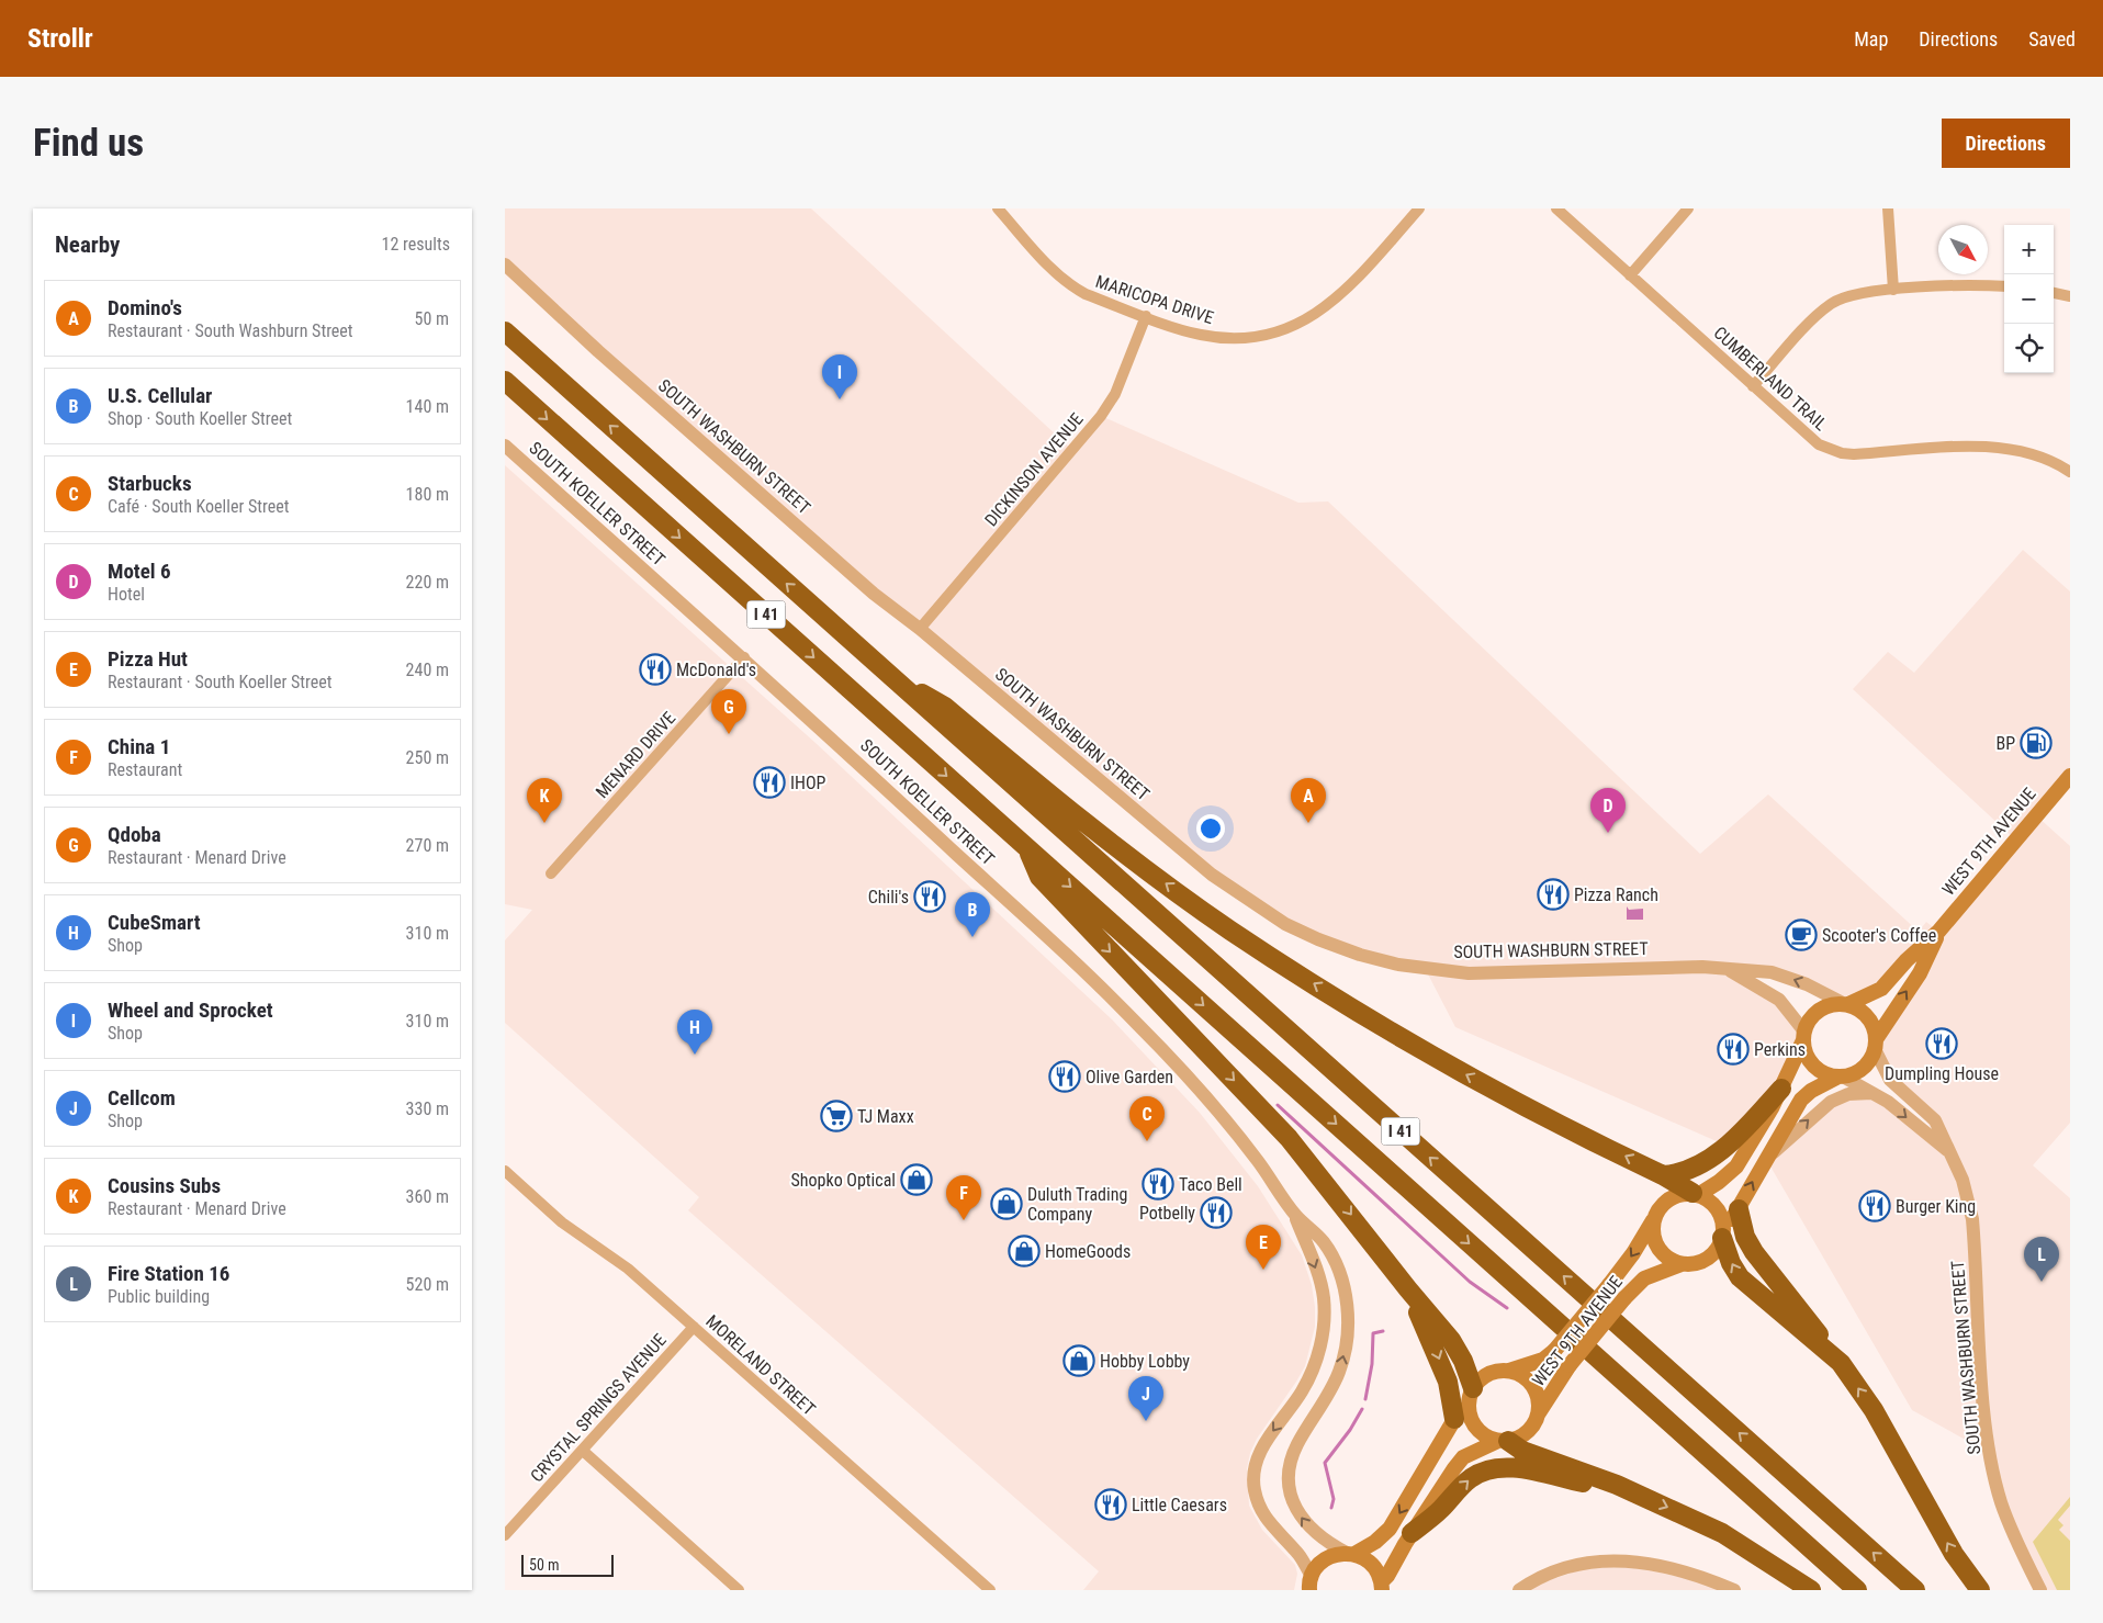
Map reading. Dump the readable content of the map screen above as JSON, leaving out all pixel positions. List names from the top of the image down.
{
  "streets": {
    "highway": ["I 41"],
    "main road": ["WEST 9TH AVENUE"],
    "street": [
      "MARICOPA DRIVE",
      "CUMBERLAND TRAIL",
      "SOUTH WASHBURN STREET",
      "DICKINSON AVENUE",
      "SOUTH KOELLER STREET",
      "MENARD DRIVE",
      "MORELAND STREET",
      "CRYSTAL SPRINGS AVENUE"
    ]
  },
  "crossings": [
    ["MARICOPA DRIVE", "DICKINSON AVENUE"],
    ["SOUTH WASHBURN STREET", "DICKINSON AVENUE"],
    ["SOUTH WASHBURN STREET", "WEST 9TH AVENUE"],
    ["SOUTH KOELLER STREET", "MENARD DRIVE"],
    ["MORELAND STREET", "CRYSTAL SPRINGS AVENUE"]
  ],
  "places": {
    "restaurant": [
      "McDonald's",
      "IHOP",
      "Pizza Ranch",
      "Chili's",
      "Dumpling House",
      "Perkins",
      "Olive Garden",
      "Taco Bell",
      "Burger King",
      "Potbelly",
      "Little Caesars"
    ],
    "fuel station": ["BP"],
    "cafe": ["Scooter's Coffee"],
    "supermarket": ["TJ Maxx"],
    "shop": [
      "Shopko Optical",
      "Duluth Trading Company",
      "HomeGoods",
      "Hobby Lobby"
    ]
  },
  "scale_bar": "50 m",
  "north": "bottom right",
  "page": {
    "header": "Strollr",
    "nav": ["Map", "Directions", "Saved"],
    "buttons": "Directions",
    "title": "Find us",
    "heading": ["Nearby", "12 results"],
    "map_buttons": ["+", "−"],
    "list": [
      {
        "mark": "A",
        "name": "Domino's",
        "note": "Restaurant · South Washburn Street",
        "value": "50 m"
      },
      {
        "mark": "B",
        "name": "U.S. Cellular",
        "note": "Shop · South Koeller Street",
        "value": "140 m"
      },
      {
        "mark": "C",
        "name": "Starbucks",
        "note": "Café · South Koeller Street",
        "value": "180 m"
      },
      {
        "mark": "D",
        "name": "Motel 6",
        "note": "Hotel",
        "value": "220 m"
      },
      {
        "mark": "E",
        "name": "Pizza Hut",
        "note": "Restaurant · South Koeller Street",
        "value": "240 m"
      },
      {
        "mark": "F",
        "name": "China 1",
        "note": "Restaurant",
        "value": "250 m"
      },
      {
        "mark": "G",
        "name": "Qdoba",
        "note": "Restaurant · Menard Drive",
        "value": "270 m"
      },
      {
        "mark": "H",
        "name": "CubeSmart",
        "note": "Shop",
        "value": "310 m"
      },
      {
        "mark": "I",
        "name": "Wheel and Sprocket",
        "note": "Shop",
        "value": "310 m"
      },
      {
        "mark": "J",
        "name": "Cellcom",
        "note": "Shop",
        "value": "330 m"
      },
      {
        "mark": "K",
        "name": "Cousins Subs",
        "note": "Restaurant · Menard Drive",
        "value": "360 m"
      },
      {
        "mark": "L",
        "name": "Fire Station 16",
        "note": "Public building",
        "value": "520 m"
      }
    ],
    "pins": [
      "I",
      "G",
      "A",
      "K",
      "D",
      "B",
      "H",
      "C",
      "F",
      "E",
      "L",
      "J"
    ],
    "scale": "50 m"
  }
}
